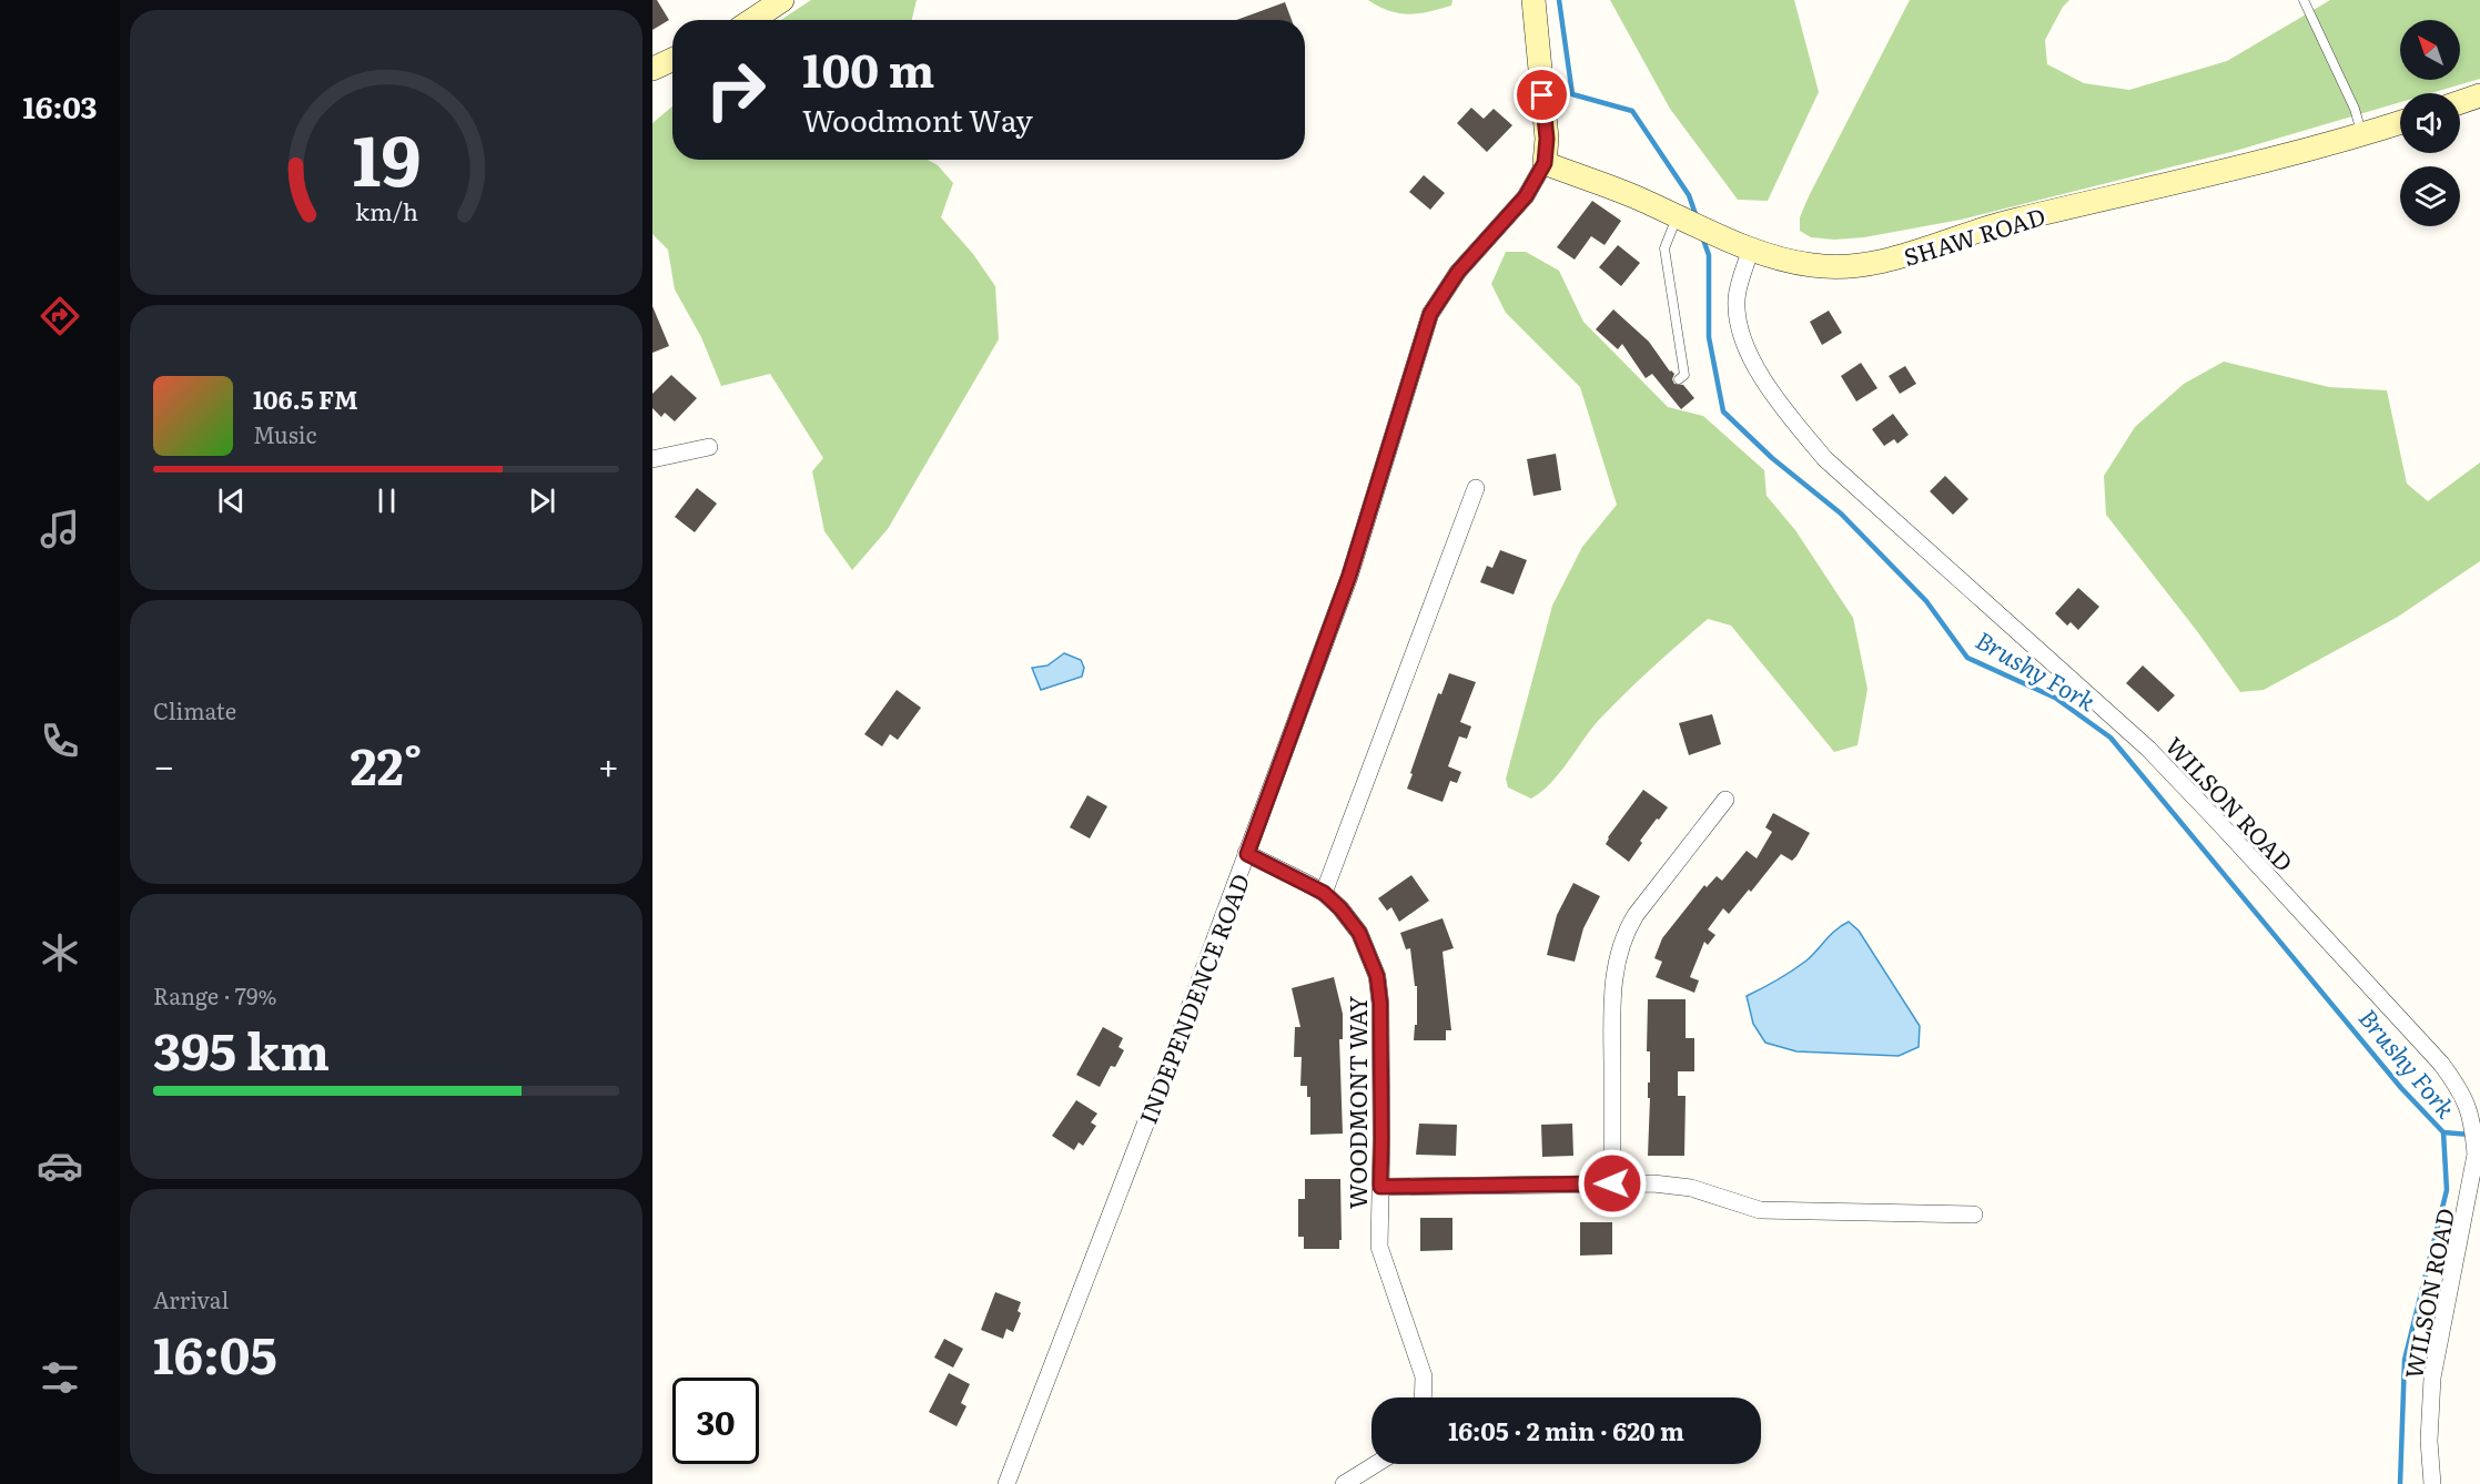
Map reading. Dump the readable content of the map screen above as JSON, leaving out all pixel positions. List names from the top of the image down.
{
  "streets": {
    "main road": ["SHAW ROAD", "INDEPENDENCE ROAD"],
    "street": ["WILSON ROAD", "WOODMONT WAY"]
  },
  "crossings": [
    ["SHAW ROAD", "WILSON ROAD"],
    ["SHAW ROAD", "INDEPENDENCE ROAD"],
    ["INDEPENDENCE ROAD", "WOODMONT WAY"]
  ],
  "water": ["Brushy Fork"],
  "north": "top left",
  "page": {
    "tabs": "16:03",
    "turn": ["100 m", "Woodmont Way"],
    "song": ["106.5 FM", "Music"],
    "tile": [
      "Climate",
      ["Range · 79%", "395 km"],
      ["Arrival", "16:05"]
    ],
    "heat": ["−", "22°", "+"],
    "limit": "30",
    "trip": "16:05 · 2 min · 620 m",
    "gauge": ["19", "km/h"]
  }
}
